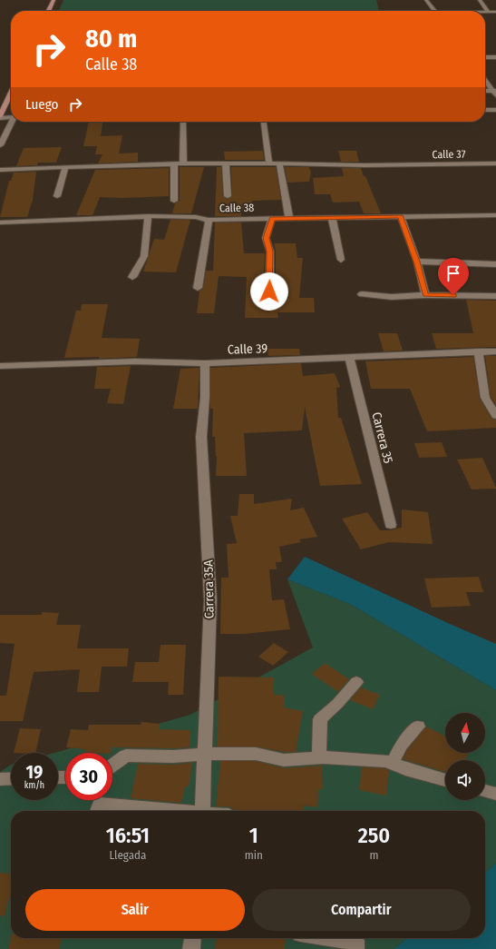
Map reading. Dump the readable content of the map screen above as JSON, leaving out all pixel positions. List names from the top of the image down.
{
  "streets": {
    "street": [
      "Calle 37",
      "Calle 38",
      "Calle 39",
      "Carrera 35",
      "Carrera 35A"
    ]
  },
  "crossings": [
    ["Calle 39", "Carrera 35"],
    ["Calle 39", "Carrera 35A"]
  ],
  "north": "top",
  "page": {
    "turn": ["80 m", "Calle 38"],
    "then": "Luego",
    "speed": "19 km/h",
    "limit": "30",
    "eta": [
      "16:51",
      "Llegada",
      "1",
      "min",
      "250",
      "m"
    ],
    "buttons": ["Salir", "Compartir"]
  }
}
